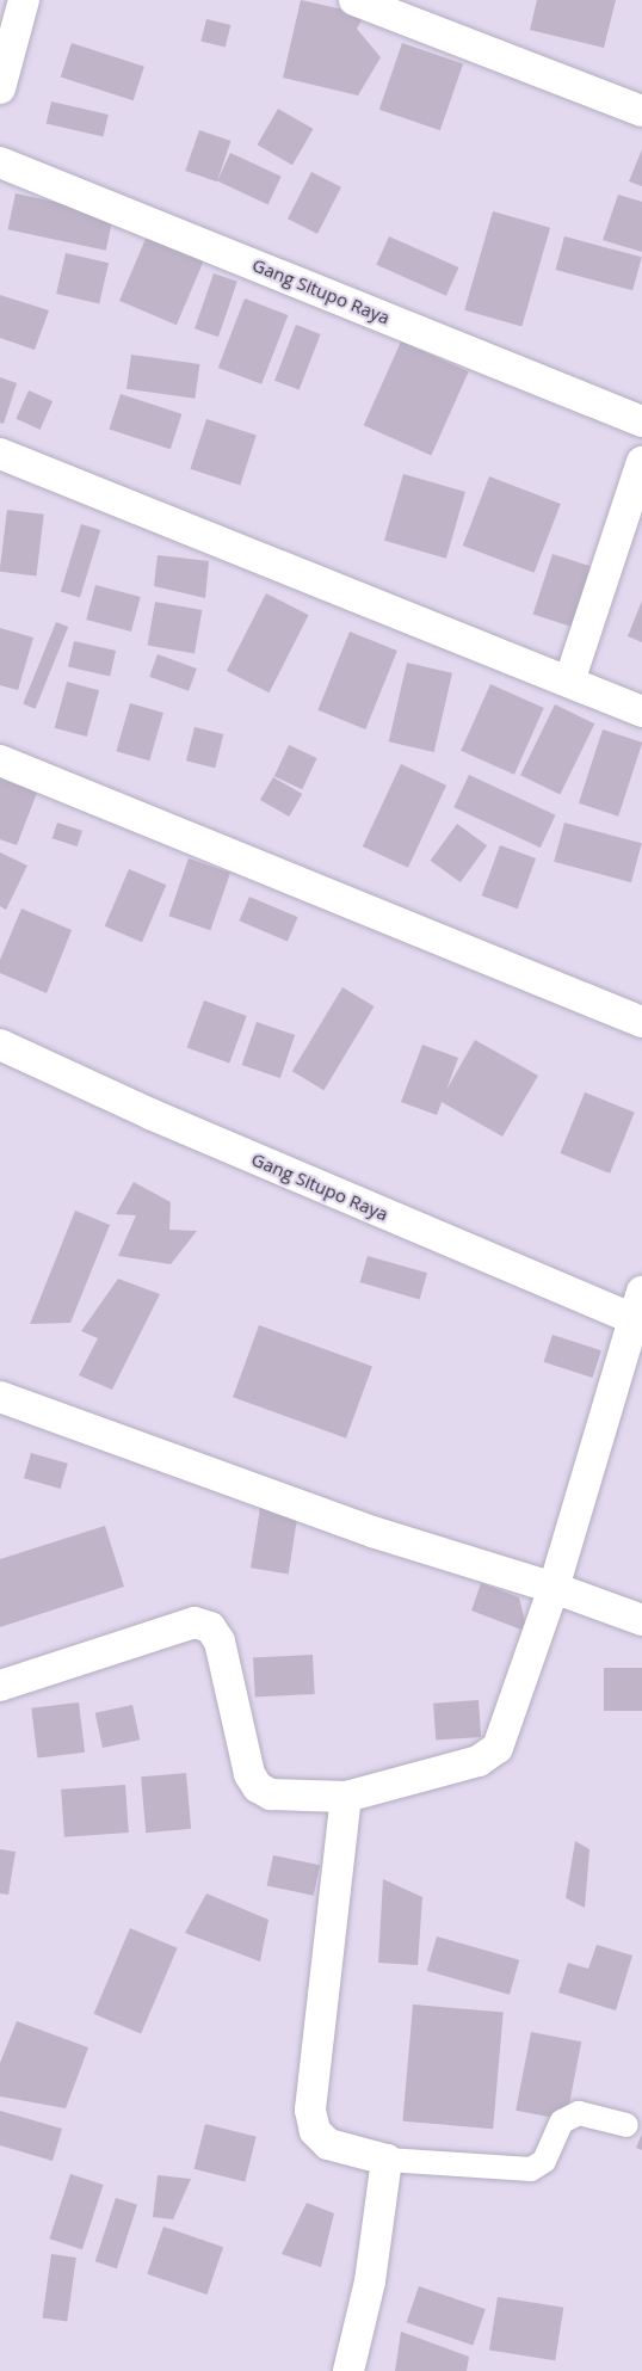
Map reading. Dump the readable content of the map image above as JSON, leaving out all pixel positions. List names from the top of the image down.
{
  "streets": {
    "street": ["Gang Situpo Raya"]
  }
}
